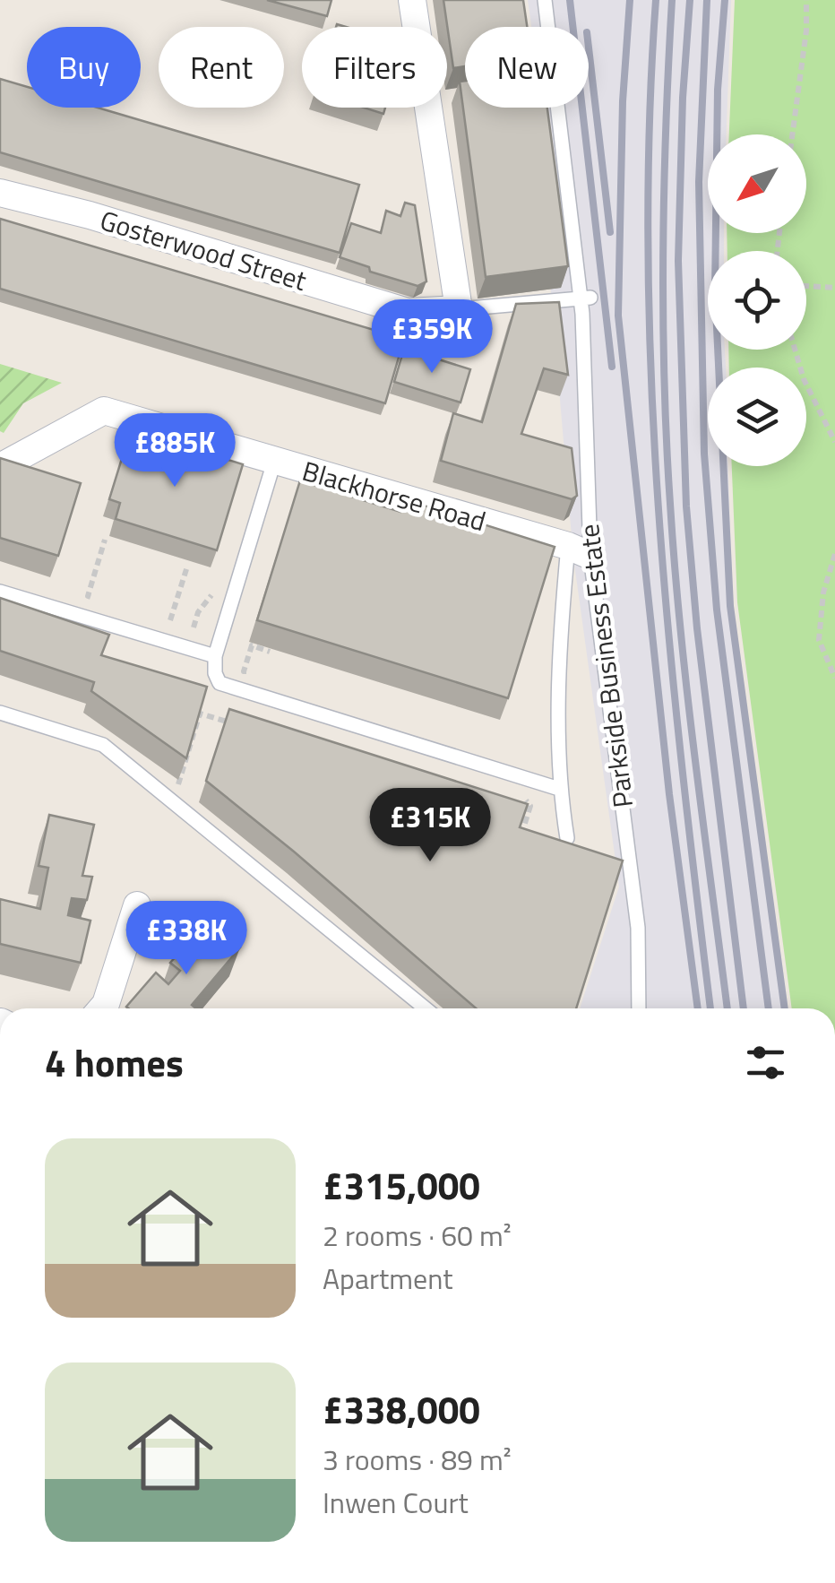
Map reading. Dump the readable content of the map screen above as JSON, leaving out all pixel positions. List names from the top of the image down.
{
  "streets": {
    "street": ["Gosterwood Street", "Blackhorse Road"],
    "lane": ["Parkside Business Estate"]
  },
  "crossings": [
    ["Blackhorse Road", "Parkside Business Estate"]
  ],
  "north": "bottom left",
  "page": {
    "chip": [
      "Buy",
      "Rent",
      "Filters",
      "New"
    ],
    "price": [
      "£359K",
      "£885K",
      "£315K",
      "£338K"
    ],
    "heading": "4 homes",
    "list": [
      {
        "name": "£315,000",
        "note": "2 rooms · 60 m² · Apartment"
      },
      {
        "name": "£338,000",
        "note": "3 rooms · 89 m² · Inwen Court"
      }
    ]
  }
}
